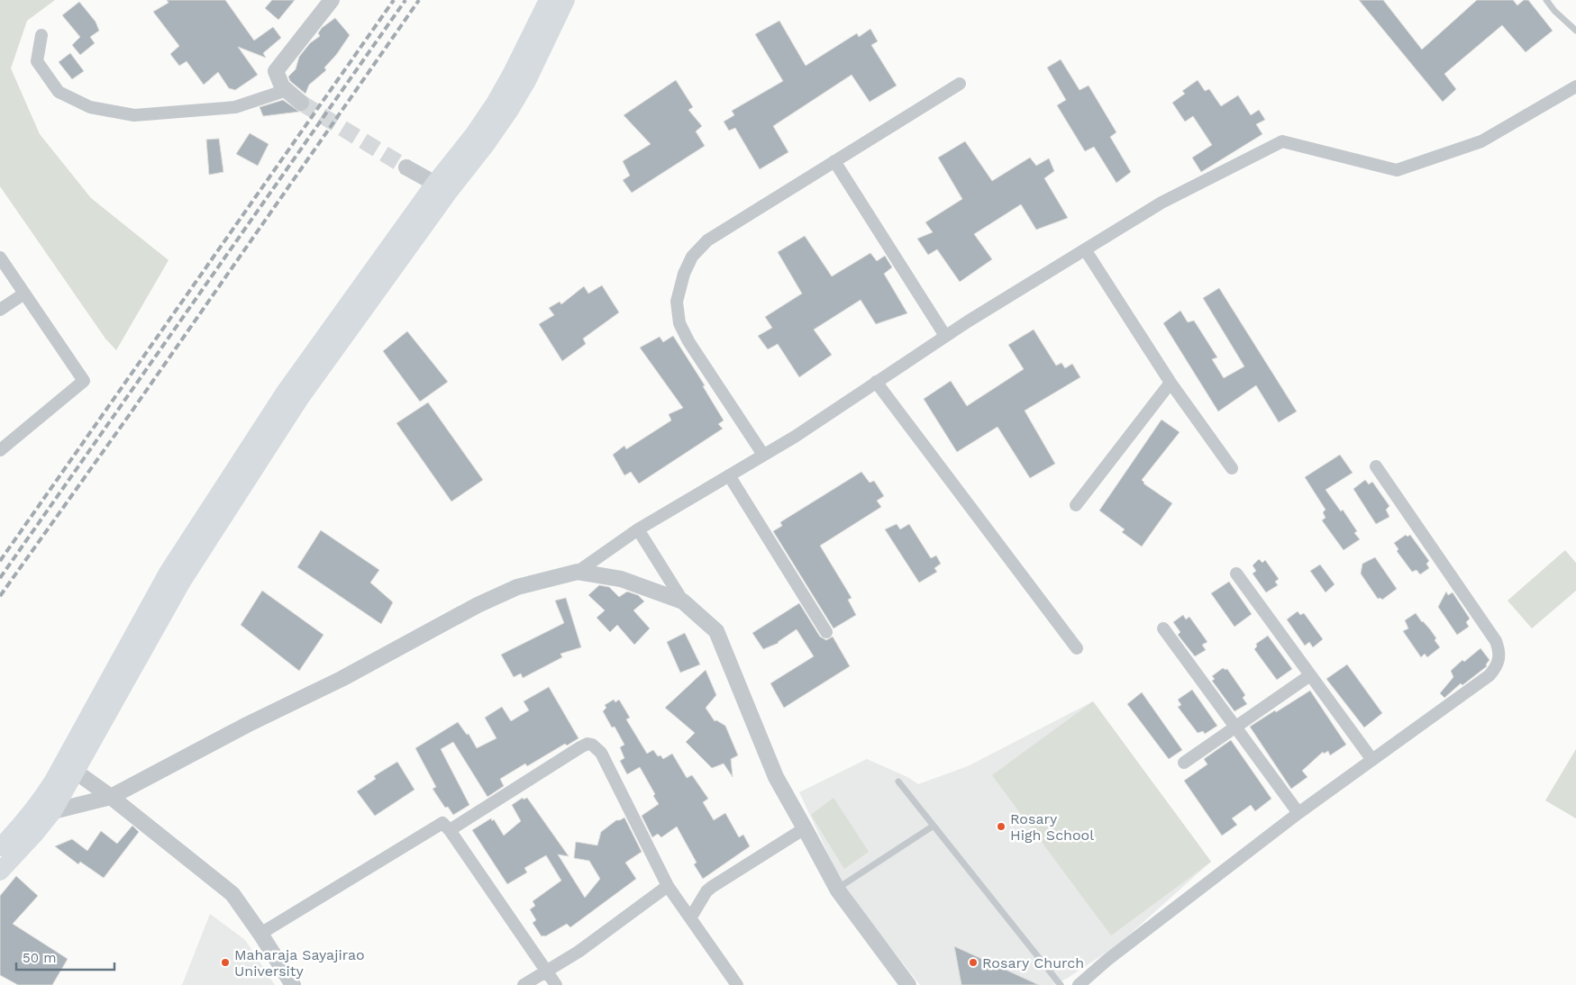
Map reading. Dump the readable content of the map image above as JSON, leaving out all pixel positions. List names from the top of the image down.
{
  "places": ["Rosary High School", "Maharaja Sayajirao University", "Rosary Church"],
  "scale_bar": "50 m"
}
